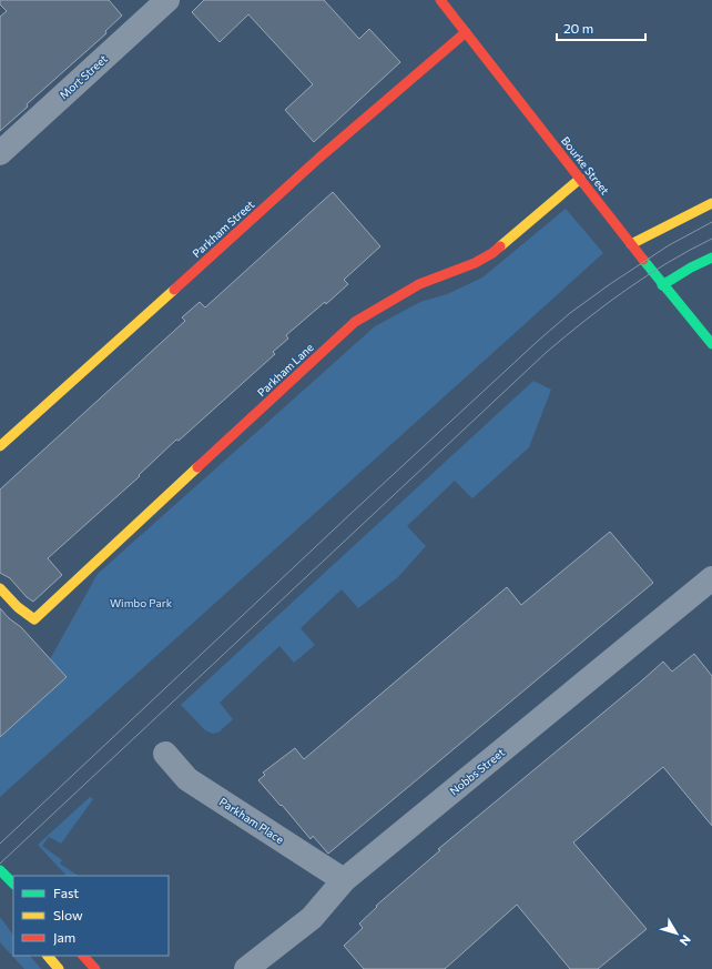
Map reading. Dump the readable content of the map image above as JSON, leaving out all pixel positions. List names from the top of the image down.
{
  "streets": {
    "main road": ["Bourke Street", "Parkham Street", "Parkham Lane"],
    "street": ["Mort Street", "Nobbs Street", "Parkham Place"]
  },
  "crossings": [
    ["Bourke Street", "Parkham Street"],
    ["Bourke Street", "Parkham Lane"],
    ["Nobbs Street", "Parkham Place"]
  ],
  "parks": ["Wimbo Park"],
  "legend": ["Fast", "Slow", "Jam"],
  "scale_bar": "20 m",
  "north": "bottom right"
}
